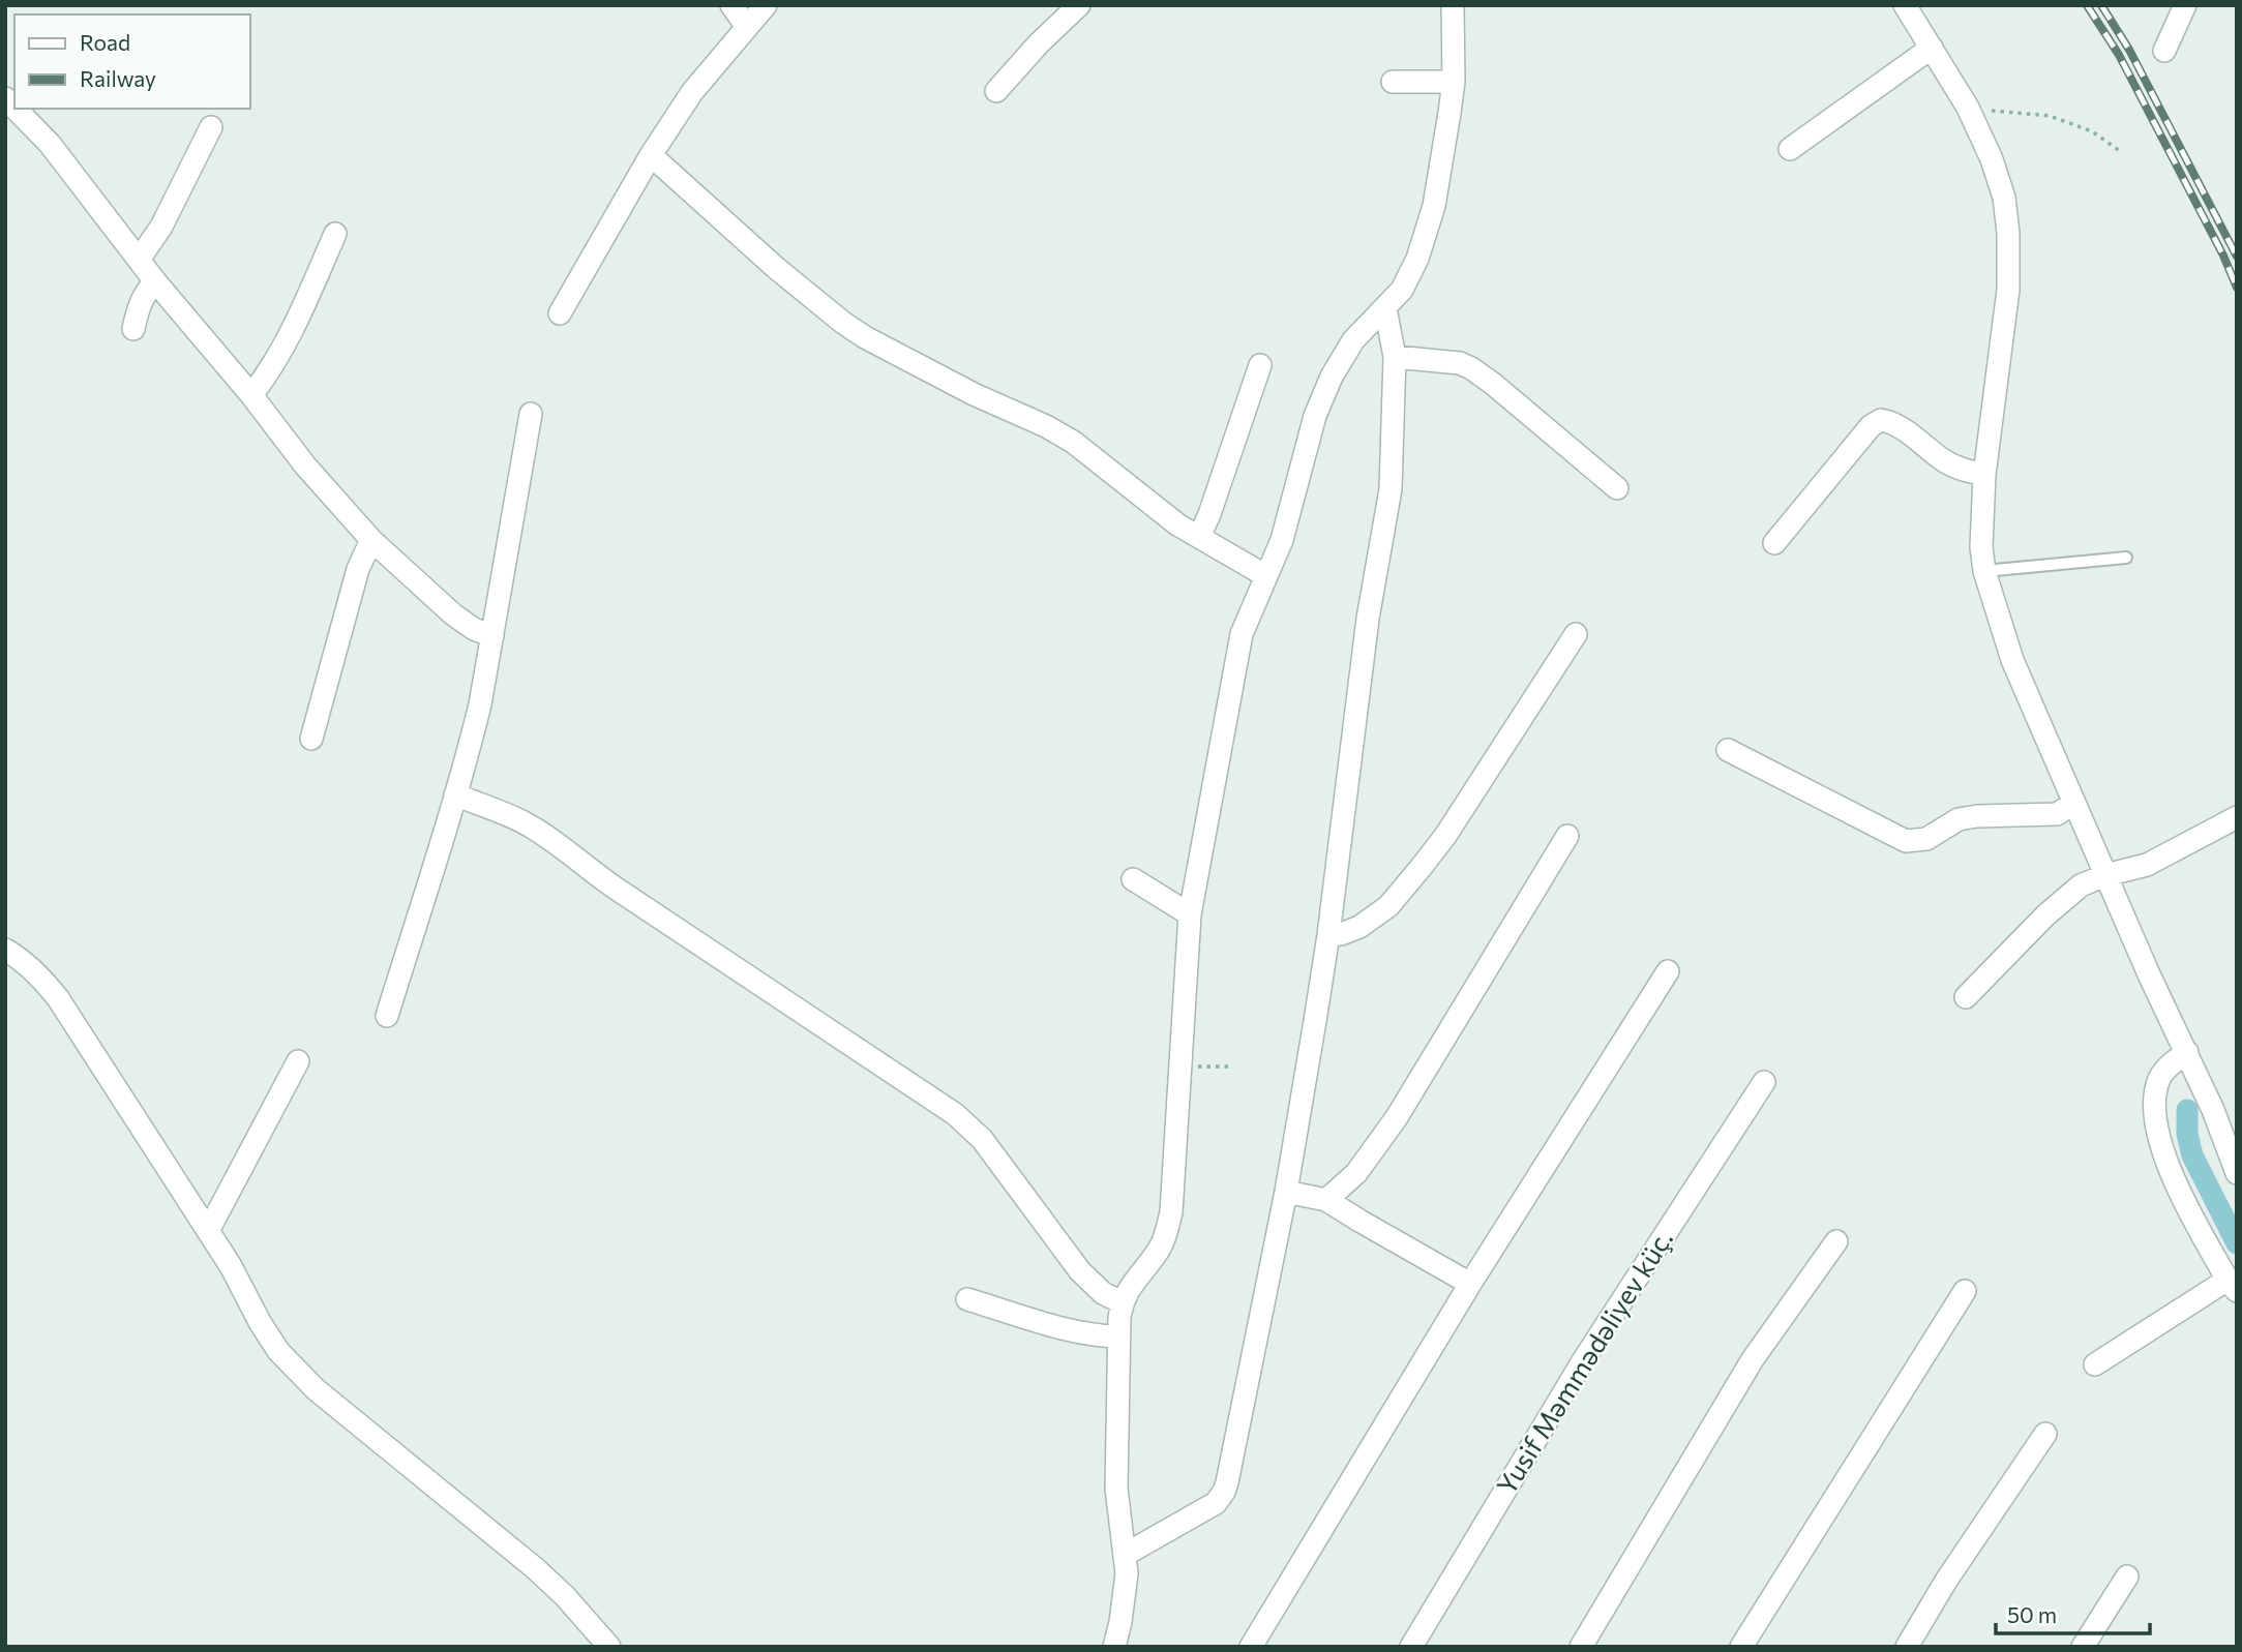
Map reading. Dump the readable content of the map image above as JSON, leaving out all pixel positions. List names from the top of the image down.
{
  "streets": {
    "street": ["Yusif Məmmədəliyev küç."]
  },
  "legend": ["Road", "Railway"],
  "scale_bar": "50 m"
}
